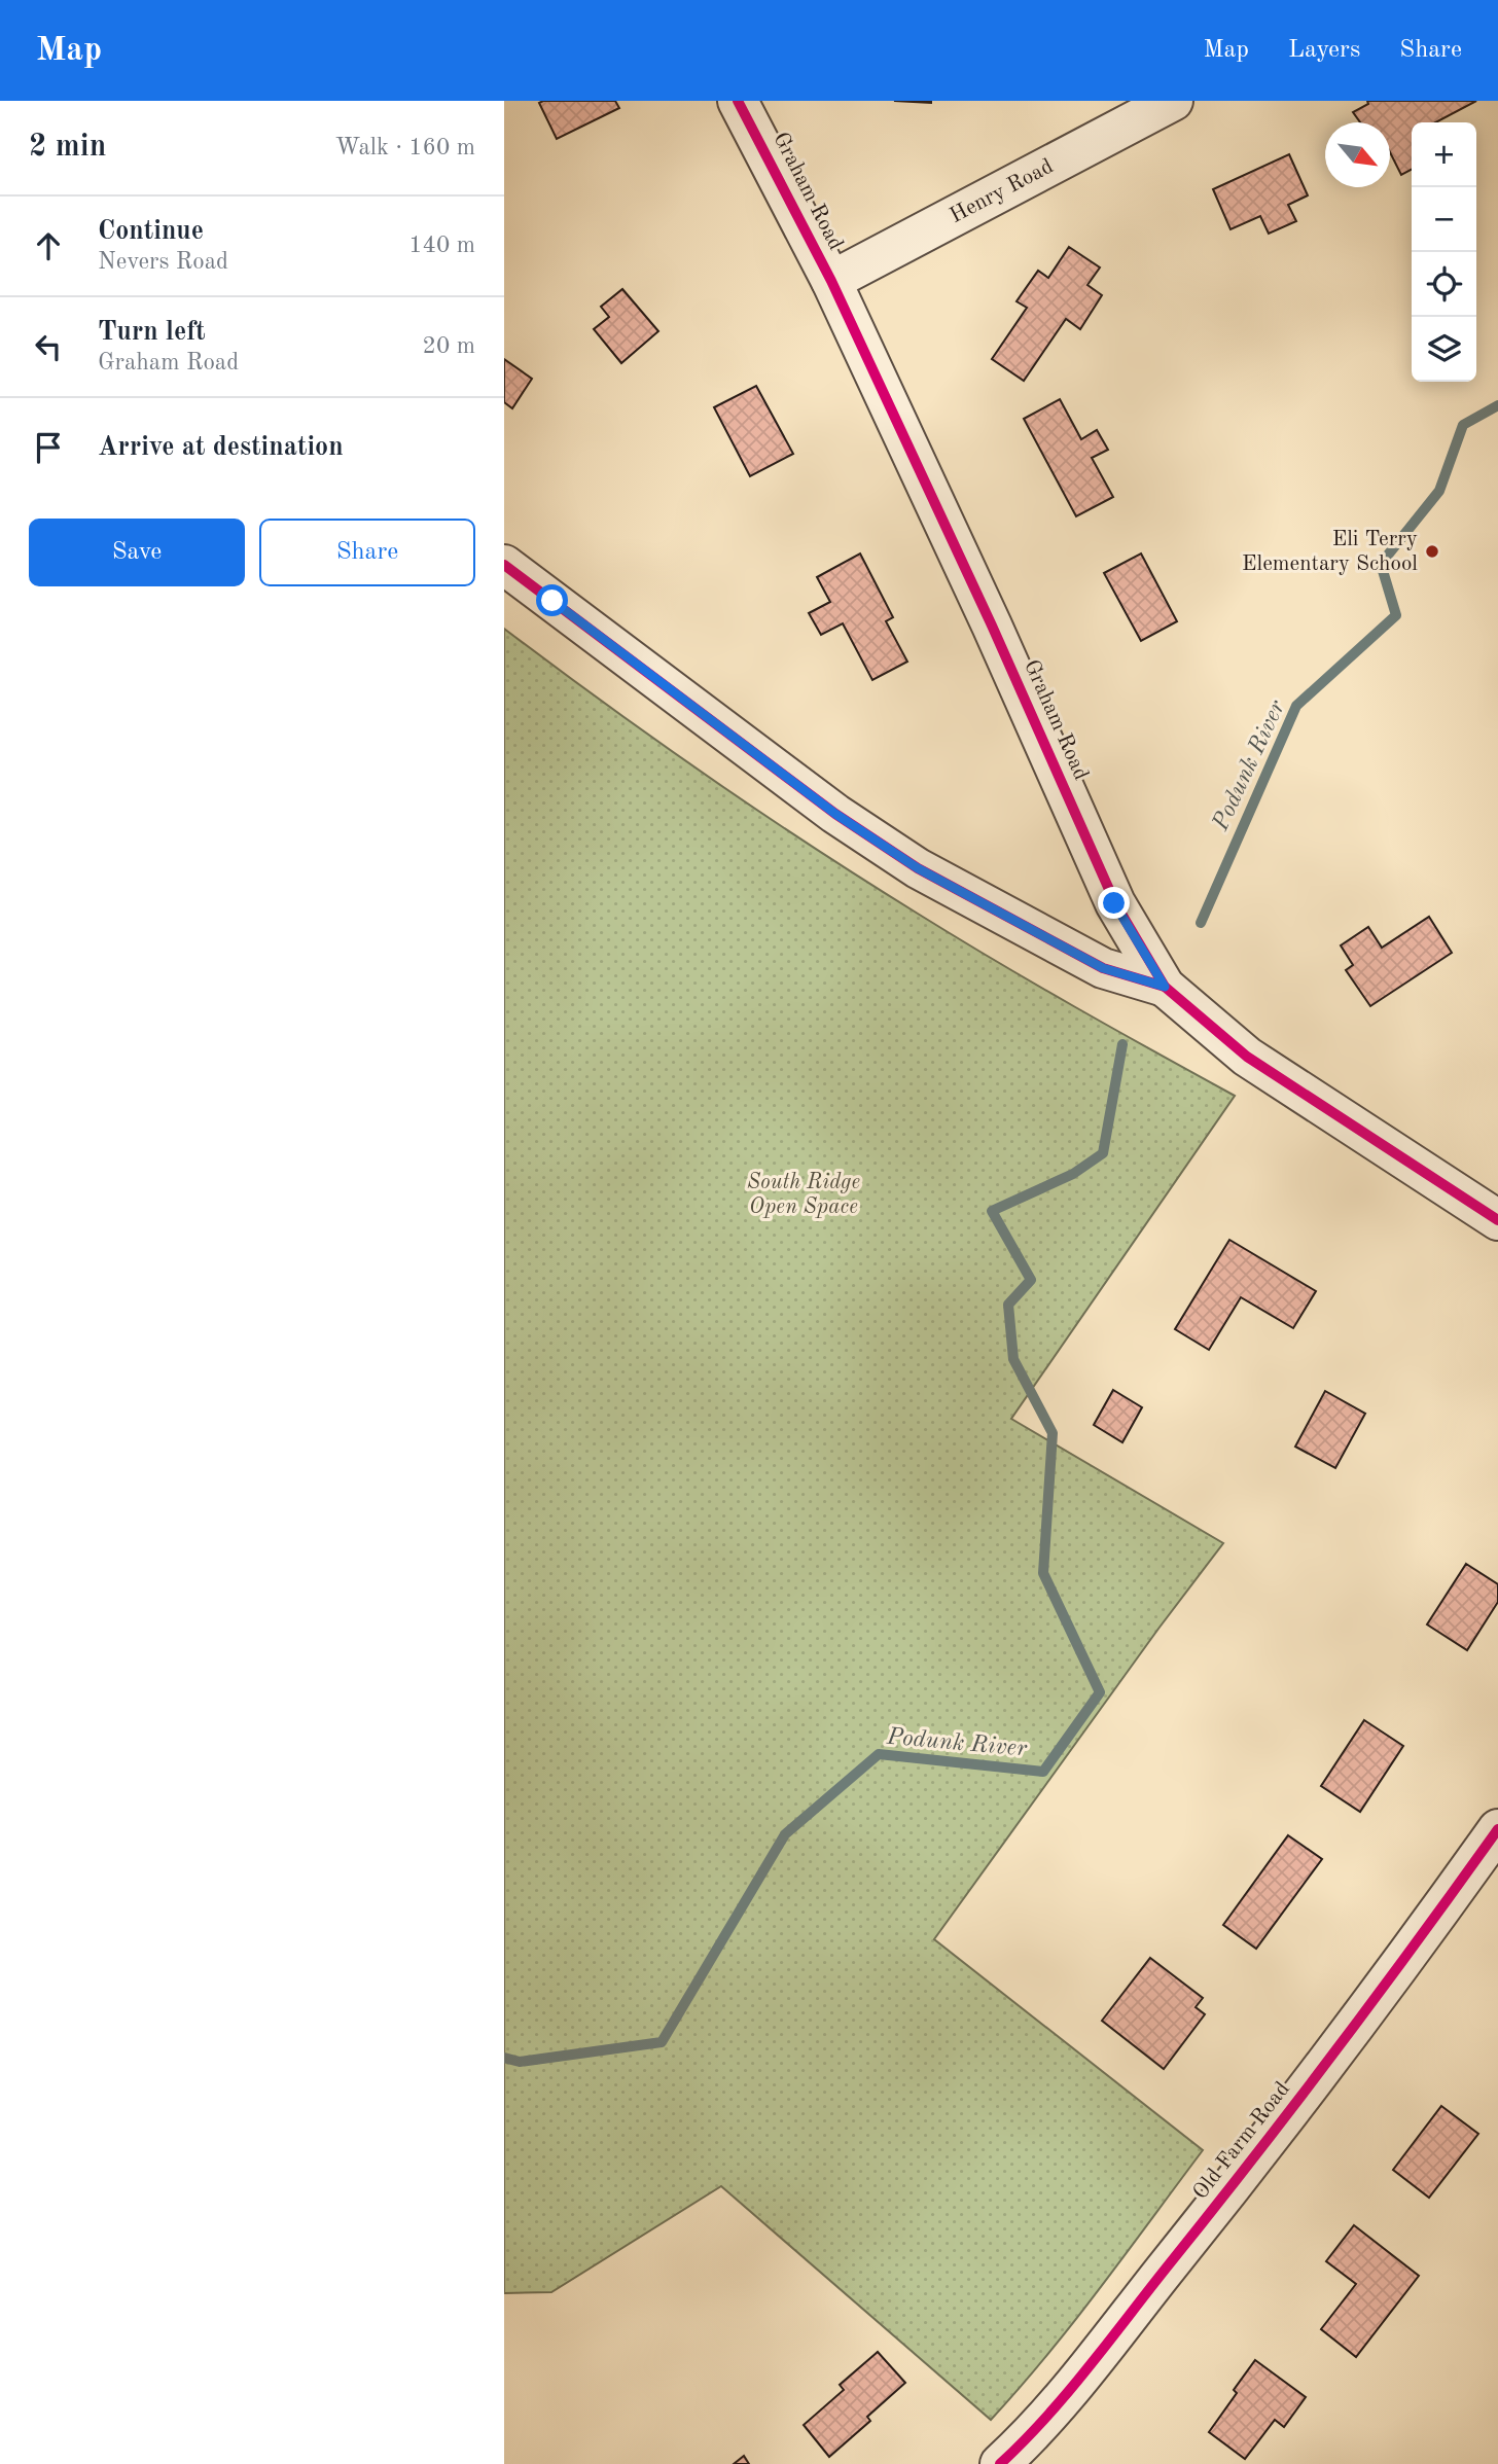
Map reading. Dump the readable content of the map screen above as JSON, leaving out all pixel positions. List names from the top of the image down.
{
  "streets": {
    "street": ["Graham Road", "Henry Road", "Old Farm Road"]
  },
  "crossings": [
    ["Graham Road", "Henry Road"]
  ],
  "water": ["Podunk River"],
  "parks": ["South Ridge Open Space"],
  "places": ["Eli Terry Elementary School"],
  "north": "bottom right",
  "page": {
    "header": "Map",
    "nav": ["Map", "Layers", "Share"],
    "heading": ["2 min", "Walk · 160 m"],
    "map_buttons": ["+", "−"],
    "list": [
      ["Continue", "Nevers Road", "140 m"],
      ["Turn left", "Graham Road", "20 m"],
      "Arrive at destination"
    ],
    "buttons": ["Save", "Share"]
  }
}
